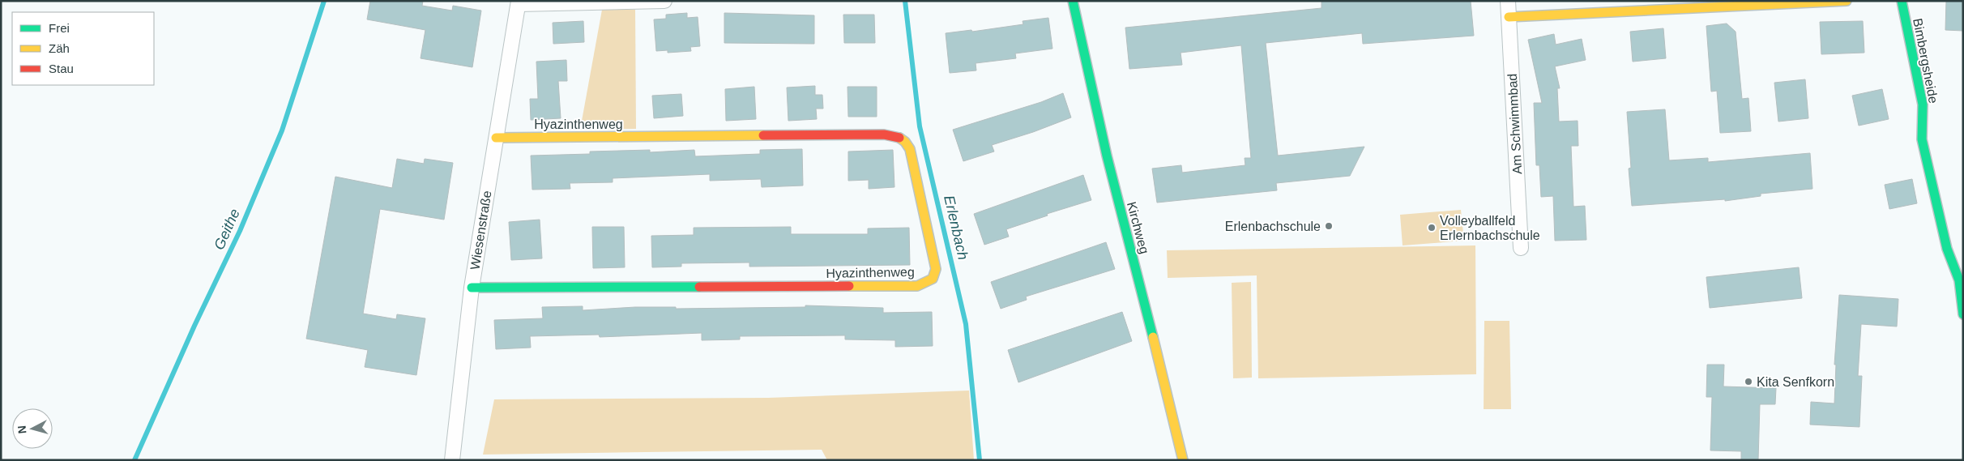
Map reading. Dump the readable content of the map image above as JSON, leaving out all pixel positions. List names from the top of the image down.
{
  "streets": {
    "street": [
      "Bimbergsheide",
      "Hyazinthenweg",
      "Am Schwimmbad",
      "Kirchweg",
      "Wiesenstraße"
    ]
  },
  "crossings": [
    ["Hyazinthenweg", "Wiesenstraße"]
  ],
  "water": ["Erlenbach", "Geithe"],
  "places": ["Erlenbachschule", "Volleyballfeld Erlernbachschule", "Kita Senfkorn"],
  "legend": ["Frei", "Zäh", "Stau"],
  "north": "left"
}
